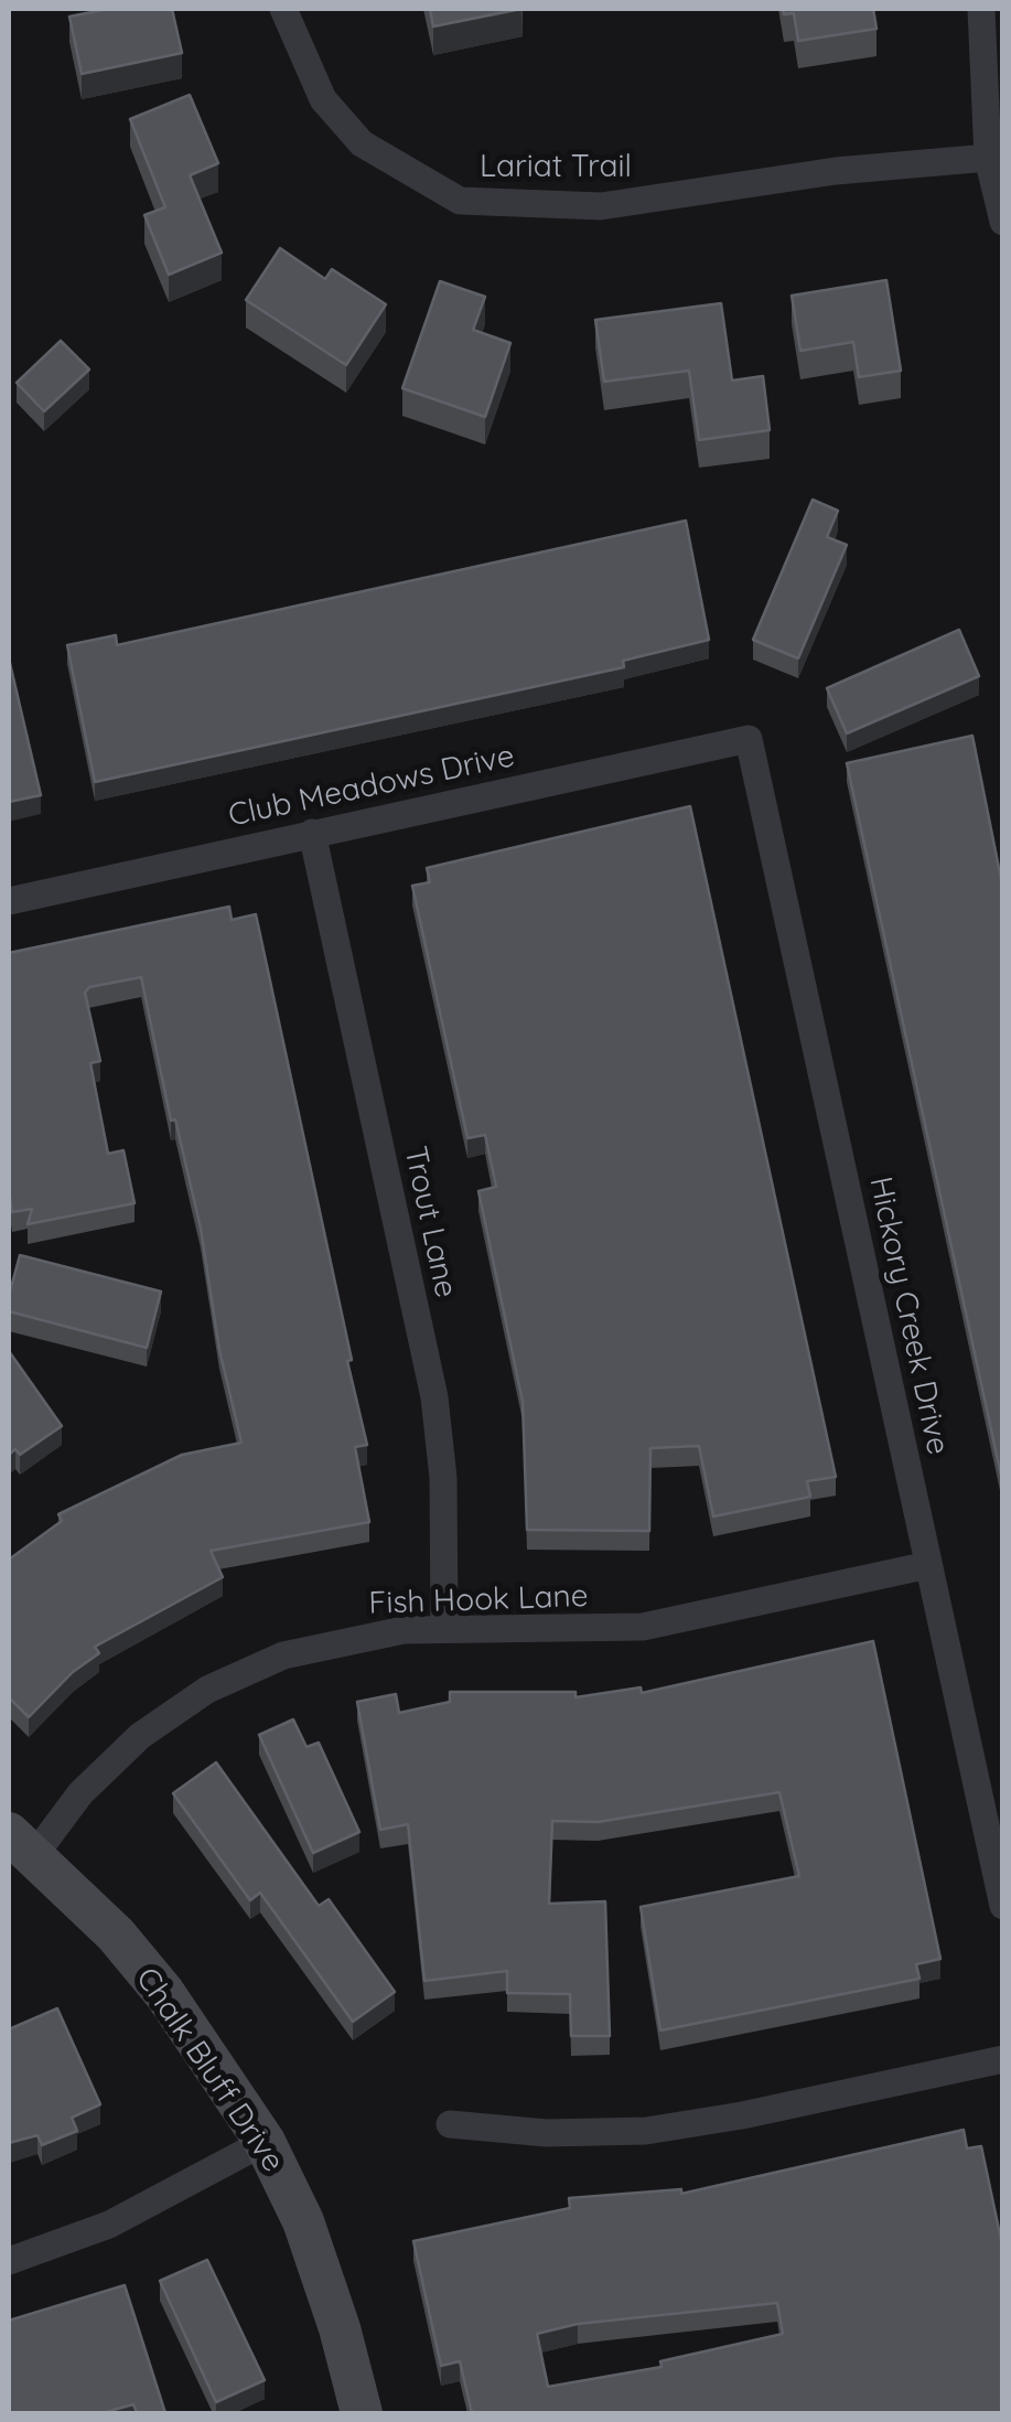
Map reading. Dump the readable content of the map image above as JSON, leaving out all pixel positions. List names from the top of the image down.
{
  "streets": {
    "street": [
      "Lariat Trail",
      "Club Meadows Drive",
      "Trout Lane",
      "Hickory Creek Drive",
      "Fish Hook Lane",
      "Chalk Bluff Drive"
    ]
  },
  "crossings": [
    ["Club Meadows Drive", "Trout Lane"],
    ["Club Meadows Drive", "Hickory Creek Drive"],
    ["Trout Lane", "Fish Hook Lane"],
    ["Hickory Creek Drive", "Fish Hook Lane"],
    ["Fish Hook Lane", "Chalk Bluff Drive"]
  ]
}
